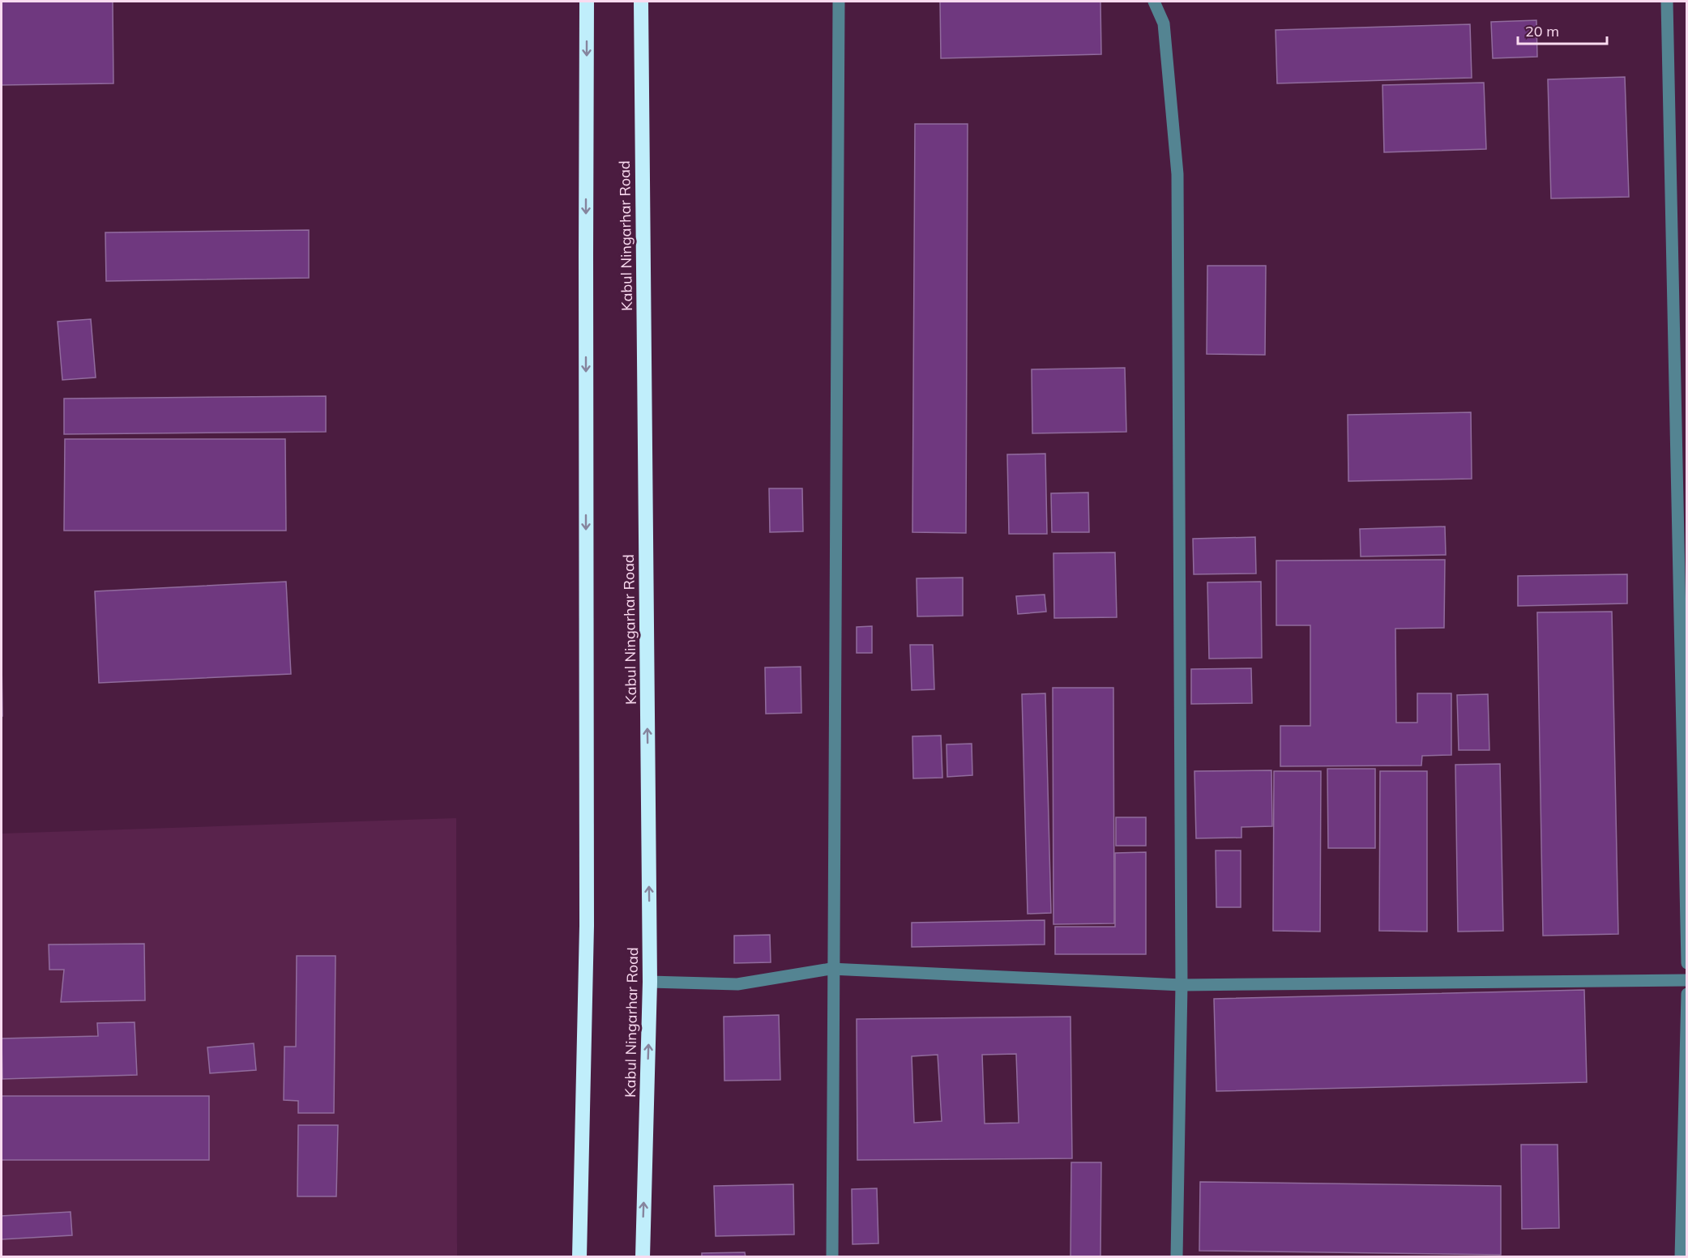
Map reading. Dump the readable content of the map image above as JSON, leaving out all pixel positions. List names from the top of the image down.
{
  "streets": {
    "highway": ["Kabul Ningarhar Road"]
  },
  "scale_bar": "20 m"
}
